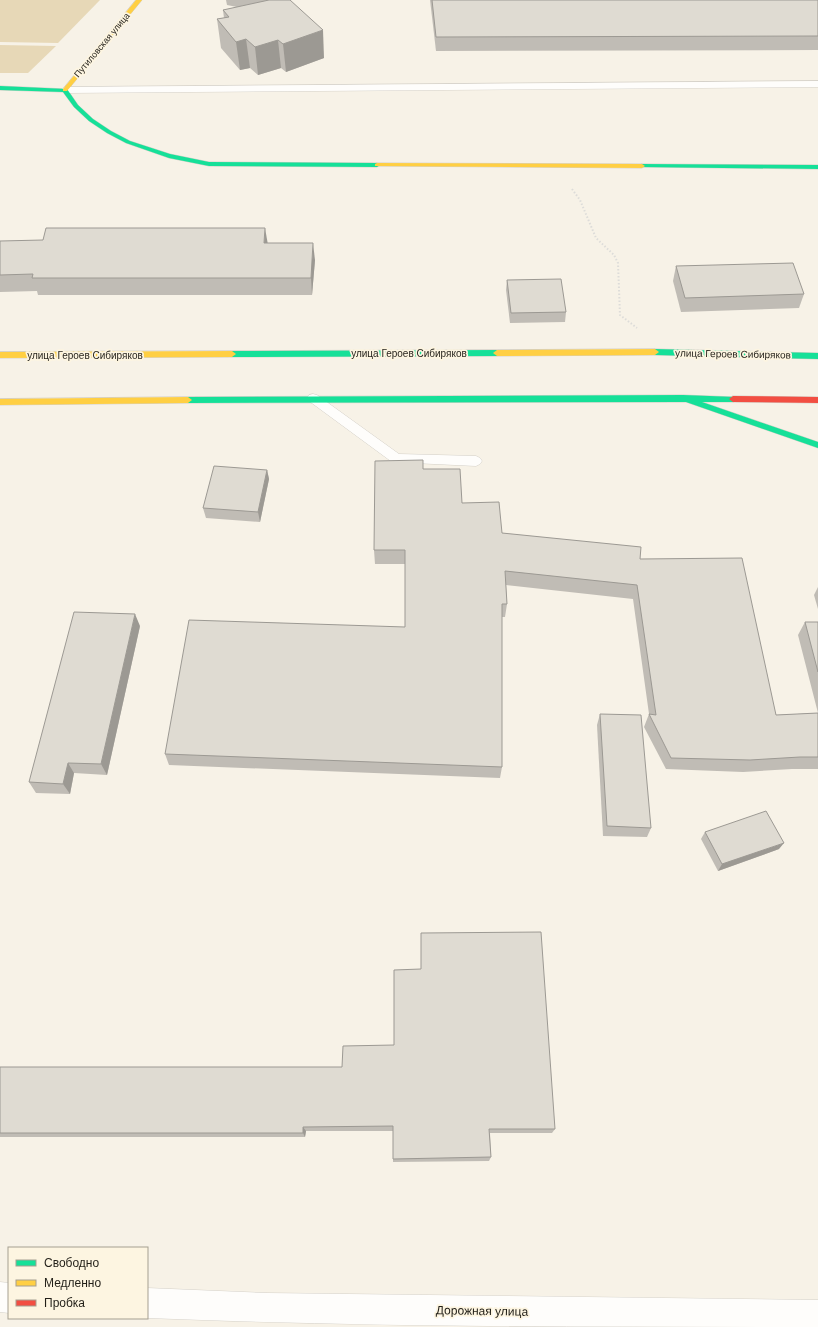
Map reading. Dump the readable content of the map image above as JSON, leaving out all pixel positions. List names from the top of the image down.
{
  "streets": {
    "main road": ["Путиловская улица", "улица Героев Сибиряков"],
    "street": ["Дорожная улица"]
  },
  "legend": ["Свободно", "Медленно", "Пробка"]
}
